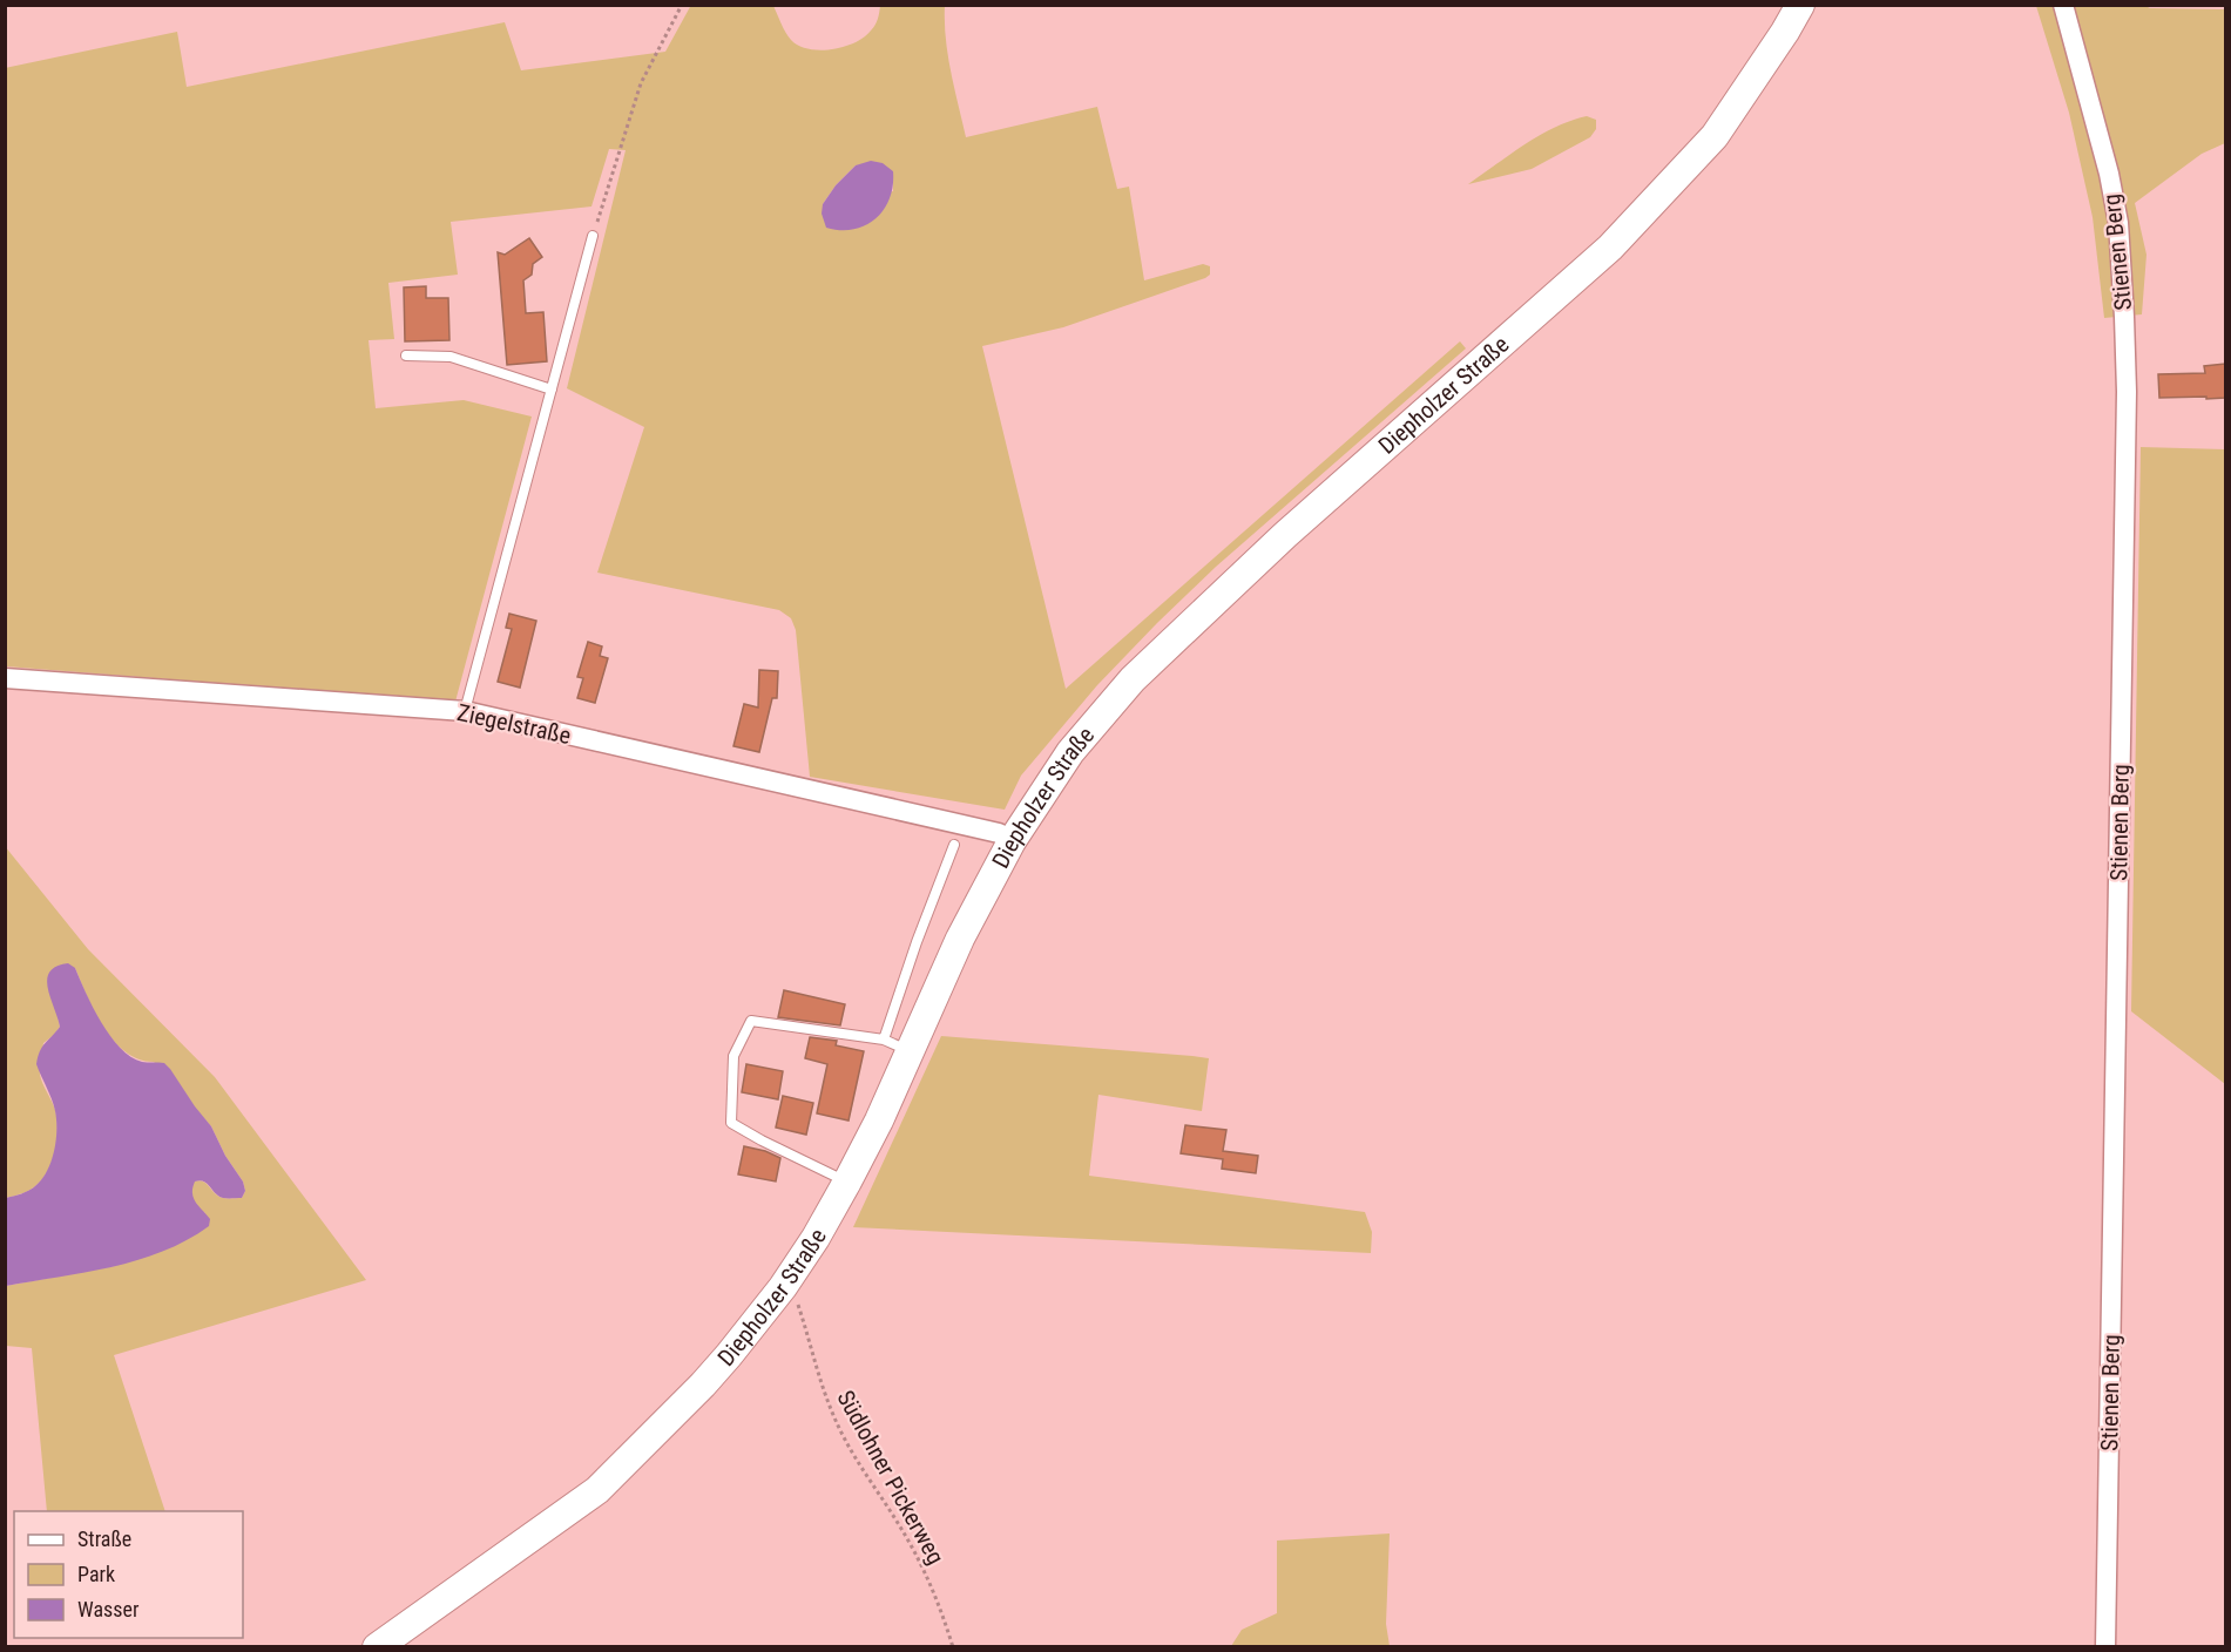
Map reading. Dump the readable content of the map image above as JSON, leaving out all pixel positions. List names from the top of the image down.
{
  "streets": {
    "main road": ["Diepholzer Straße"],
    "street": ["Stienen Berg", "Ziegelstraße"],
    "path": ["Südlohner Pickerweg"]
  },
  "crossings": [
    ["Diepholzer Straße", "Ziegelstraße"],
    ["Diepholzer Straße", "Südlohner Pickerweg"]
  ],
  "legend": ["Straße", "Park", "Wasser"]
}
